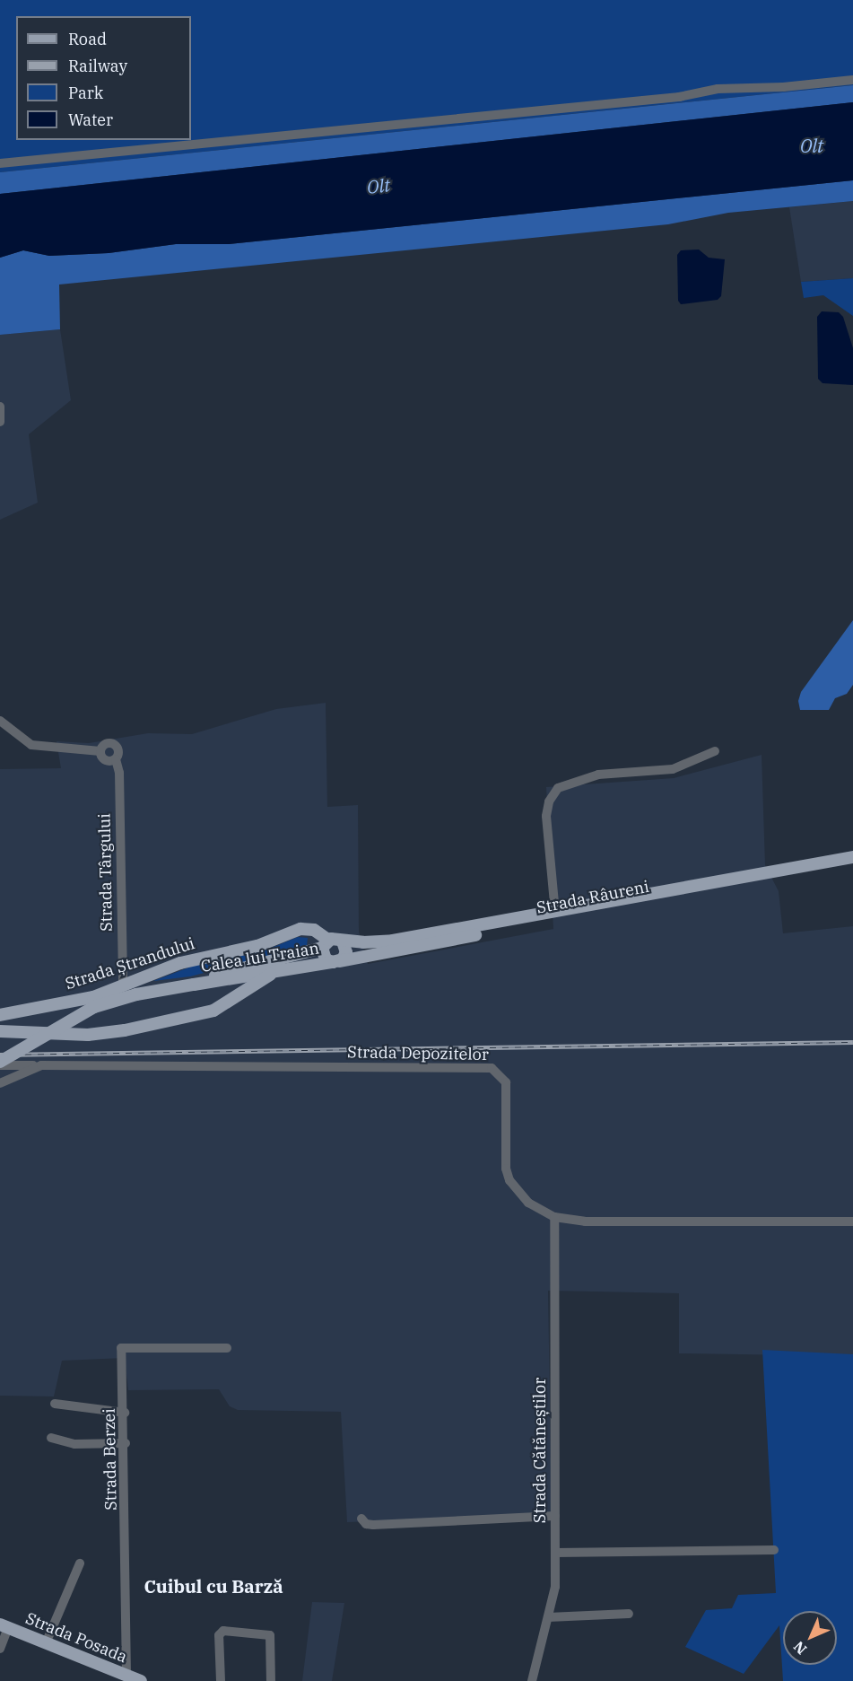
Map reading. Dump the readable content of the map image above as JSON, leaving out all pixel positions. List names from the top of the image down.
{
  "streets": {
    "main road": [
      "Strada Râureni",
      "Calea lui Traian",
      "Strada Ștrandului",
      "Strada Posada"
    ],
    "street": [
      "Strada Târgului",
      "Strada Depozitelor",
      "Strada Cătăneștilor",
      "Strada Berzei"
    ]
  },
  "crossings": [
    ["Strada Târgului", "Strada Ștrandului"],
    ["Strada Râureni", "Calea lui Traian"],
    ["Strada Râureni", "Strada Ștrandului"],
    ["Calea lui Traian", "Strada Ștrandului"],
    ["Strada Depozitelor", "Strada Cătăneștilor"],
    ["Strada Berzei", "Strada Posada"]
  ],
  "districts": ["Cuibul cu Barză"],
  "water": ["Olt"],
  "legend": [
    "Road",
    "Railway",
    "Park",
    "Water"
  ],
  "north": "bottom left"
}
